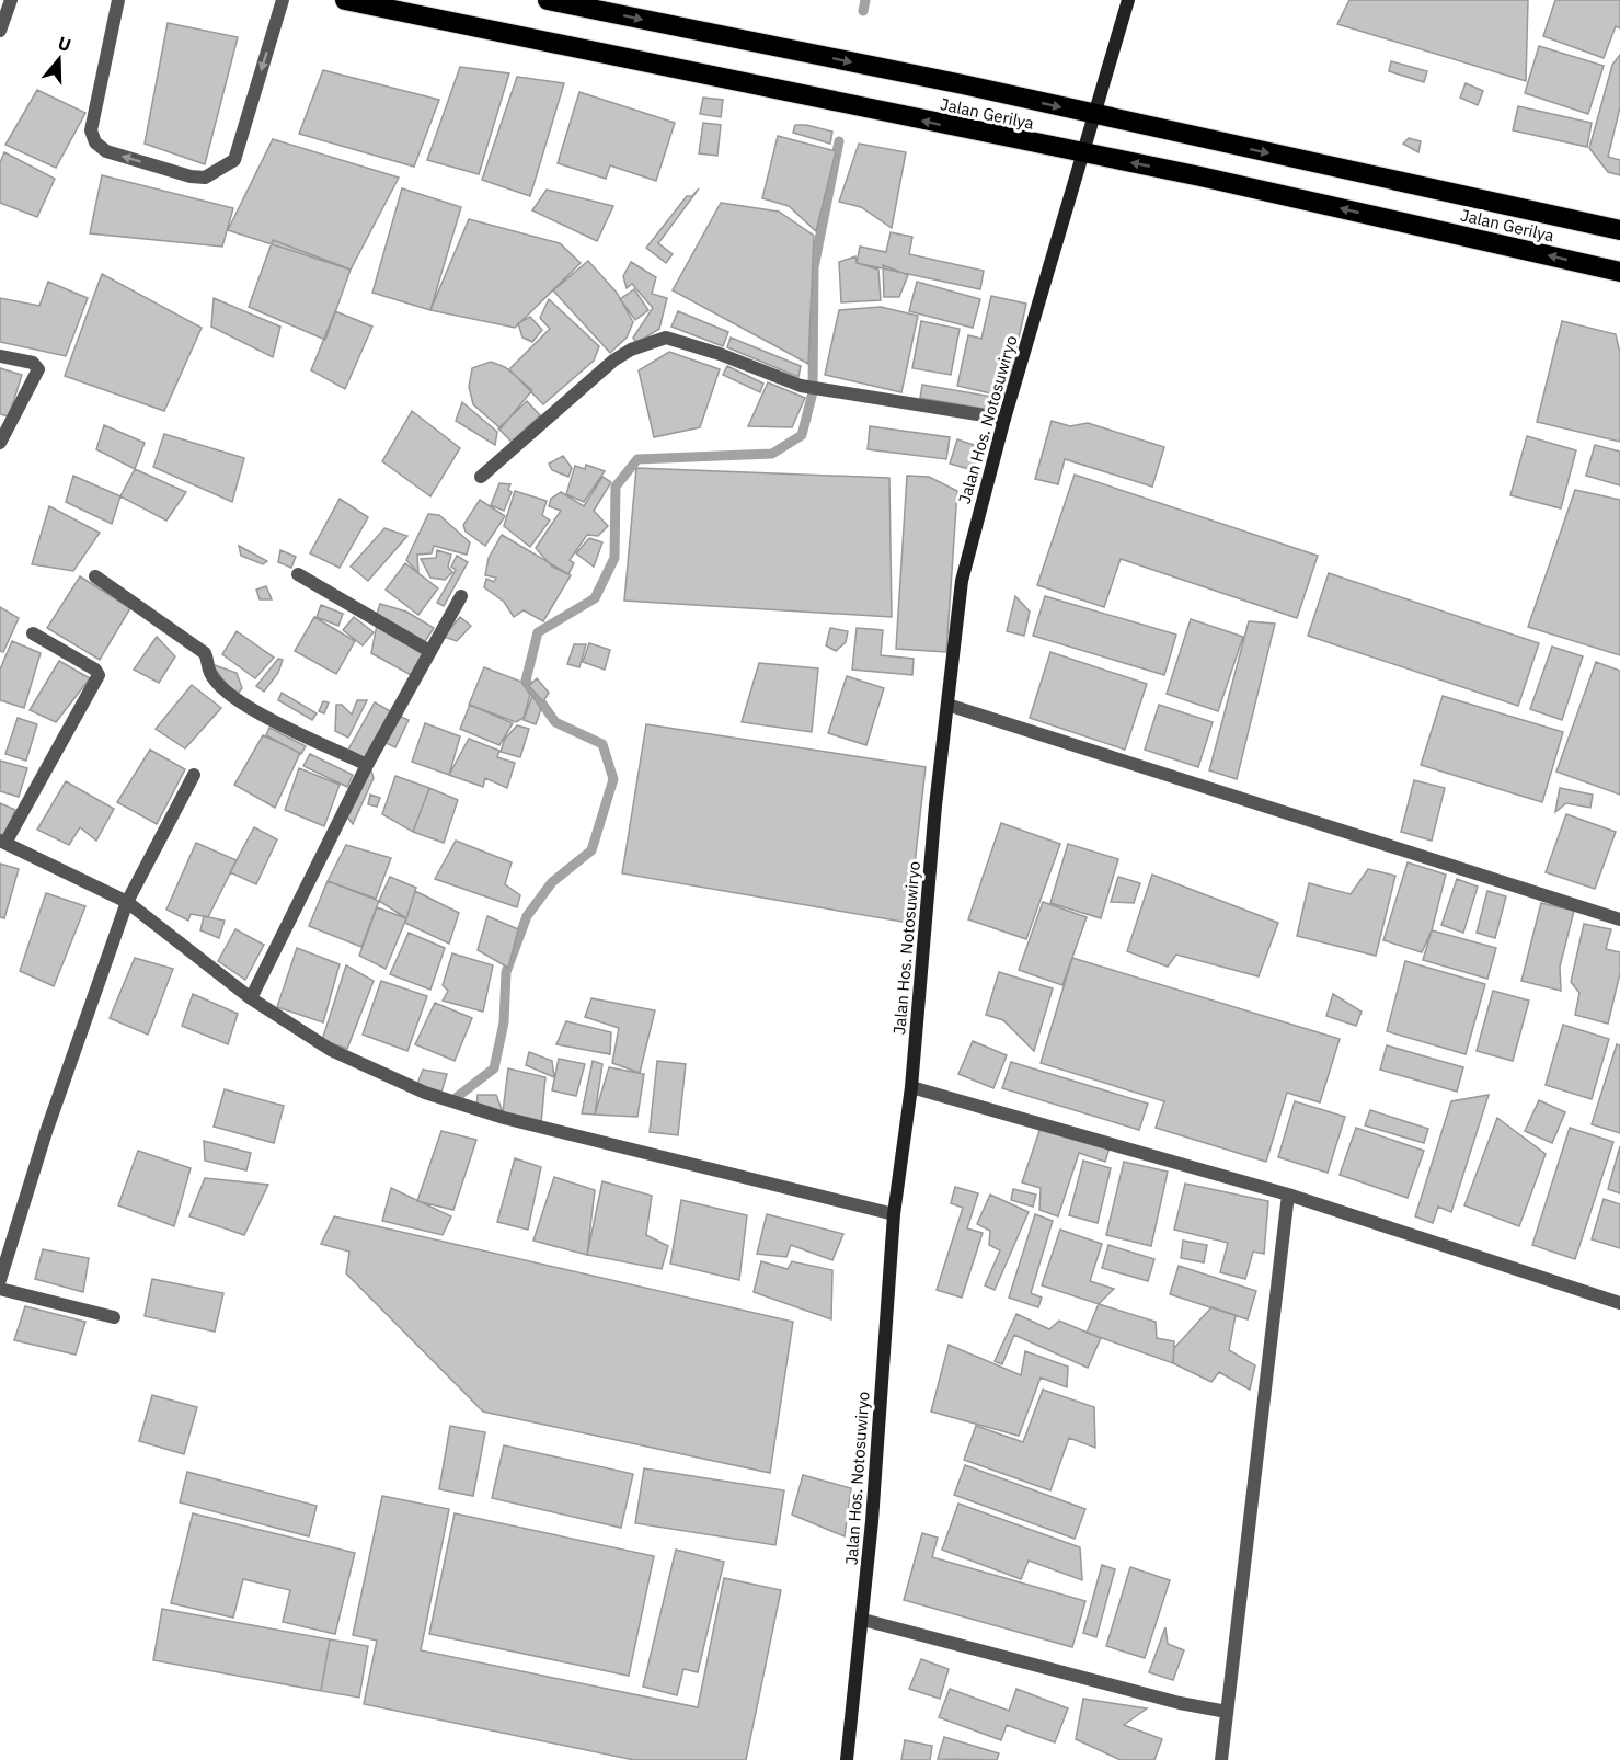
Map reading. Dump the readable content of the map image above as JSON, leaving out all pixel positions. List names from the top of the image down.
{
  "streets": {
    "highway": ["Jalan Gerilya"],
    "street": ["Jalan Hos. Notosuwiryo"]
  },
  "crossings": [
    ["Jalan Gerilya", "Jalan Hos. Notosuwiryo"]
  ],
  "north": "top"
}
